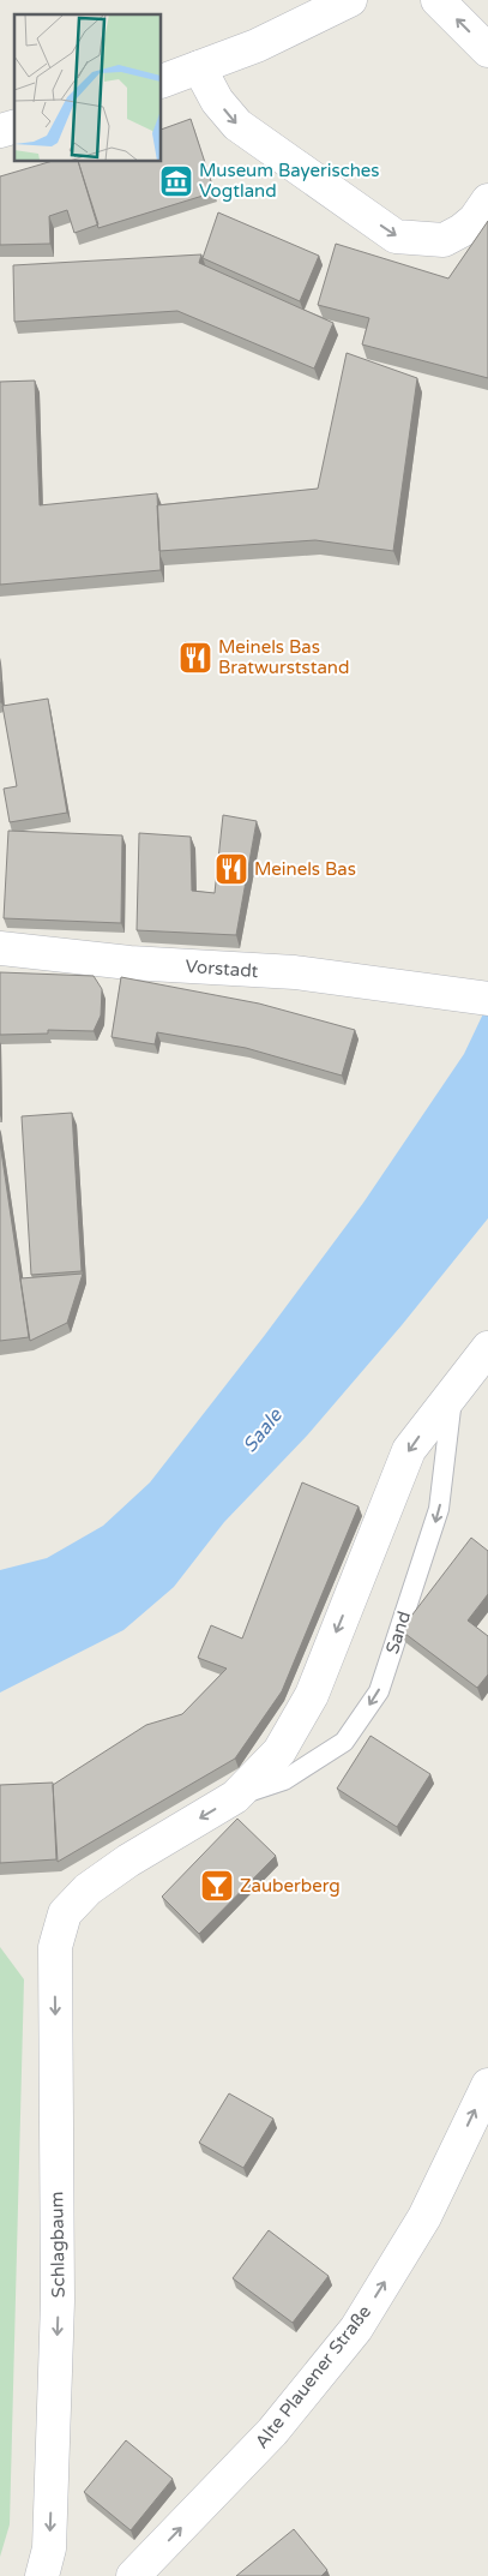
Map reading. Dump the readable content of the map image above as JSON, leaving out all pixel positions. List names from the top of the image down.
{
  "streets": {
    "street": [
      "Vorstadt",
      "Sand",
      "Schlagbaum",
      "Alte Plauener Straße"
    ]
  },
  "crossings": [
    ["Sand", "Schlagbaum"]
  ],
  "one_way": ["Sand", "Schlagbaum", "Alte Plauener Straße"],
  "water": ["Saale"],
  "places": {
    "museum": ["Museum Bayerisches Vogtland"],
    "restaurant": ["Meinels Bas Bratwurststand", "Meinels Bas"],
    "bar": ["Zauberberg"]
  }
}
